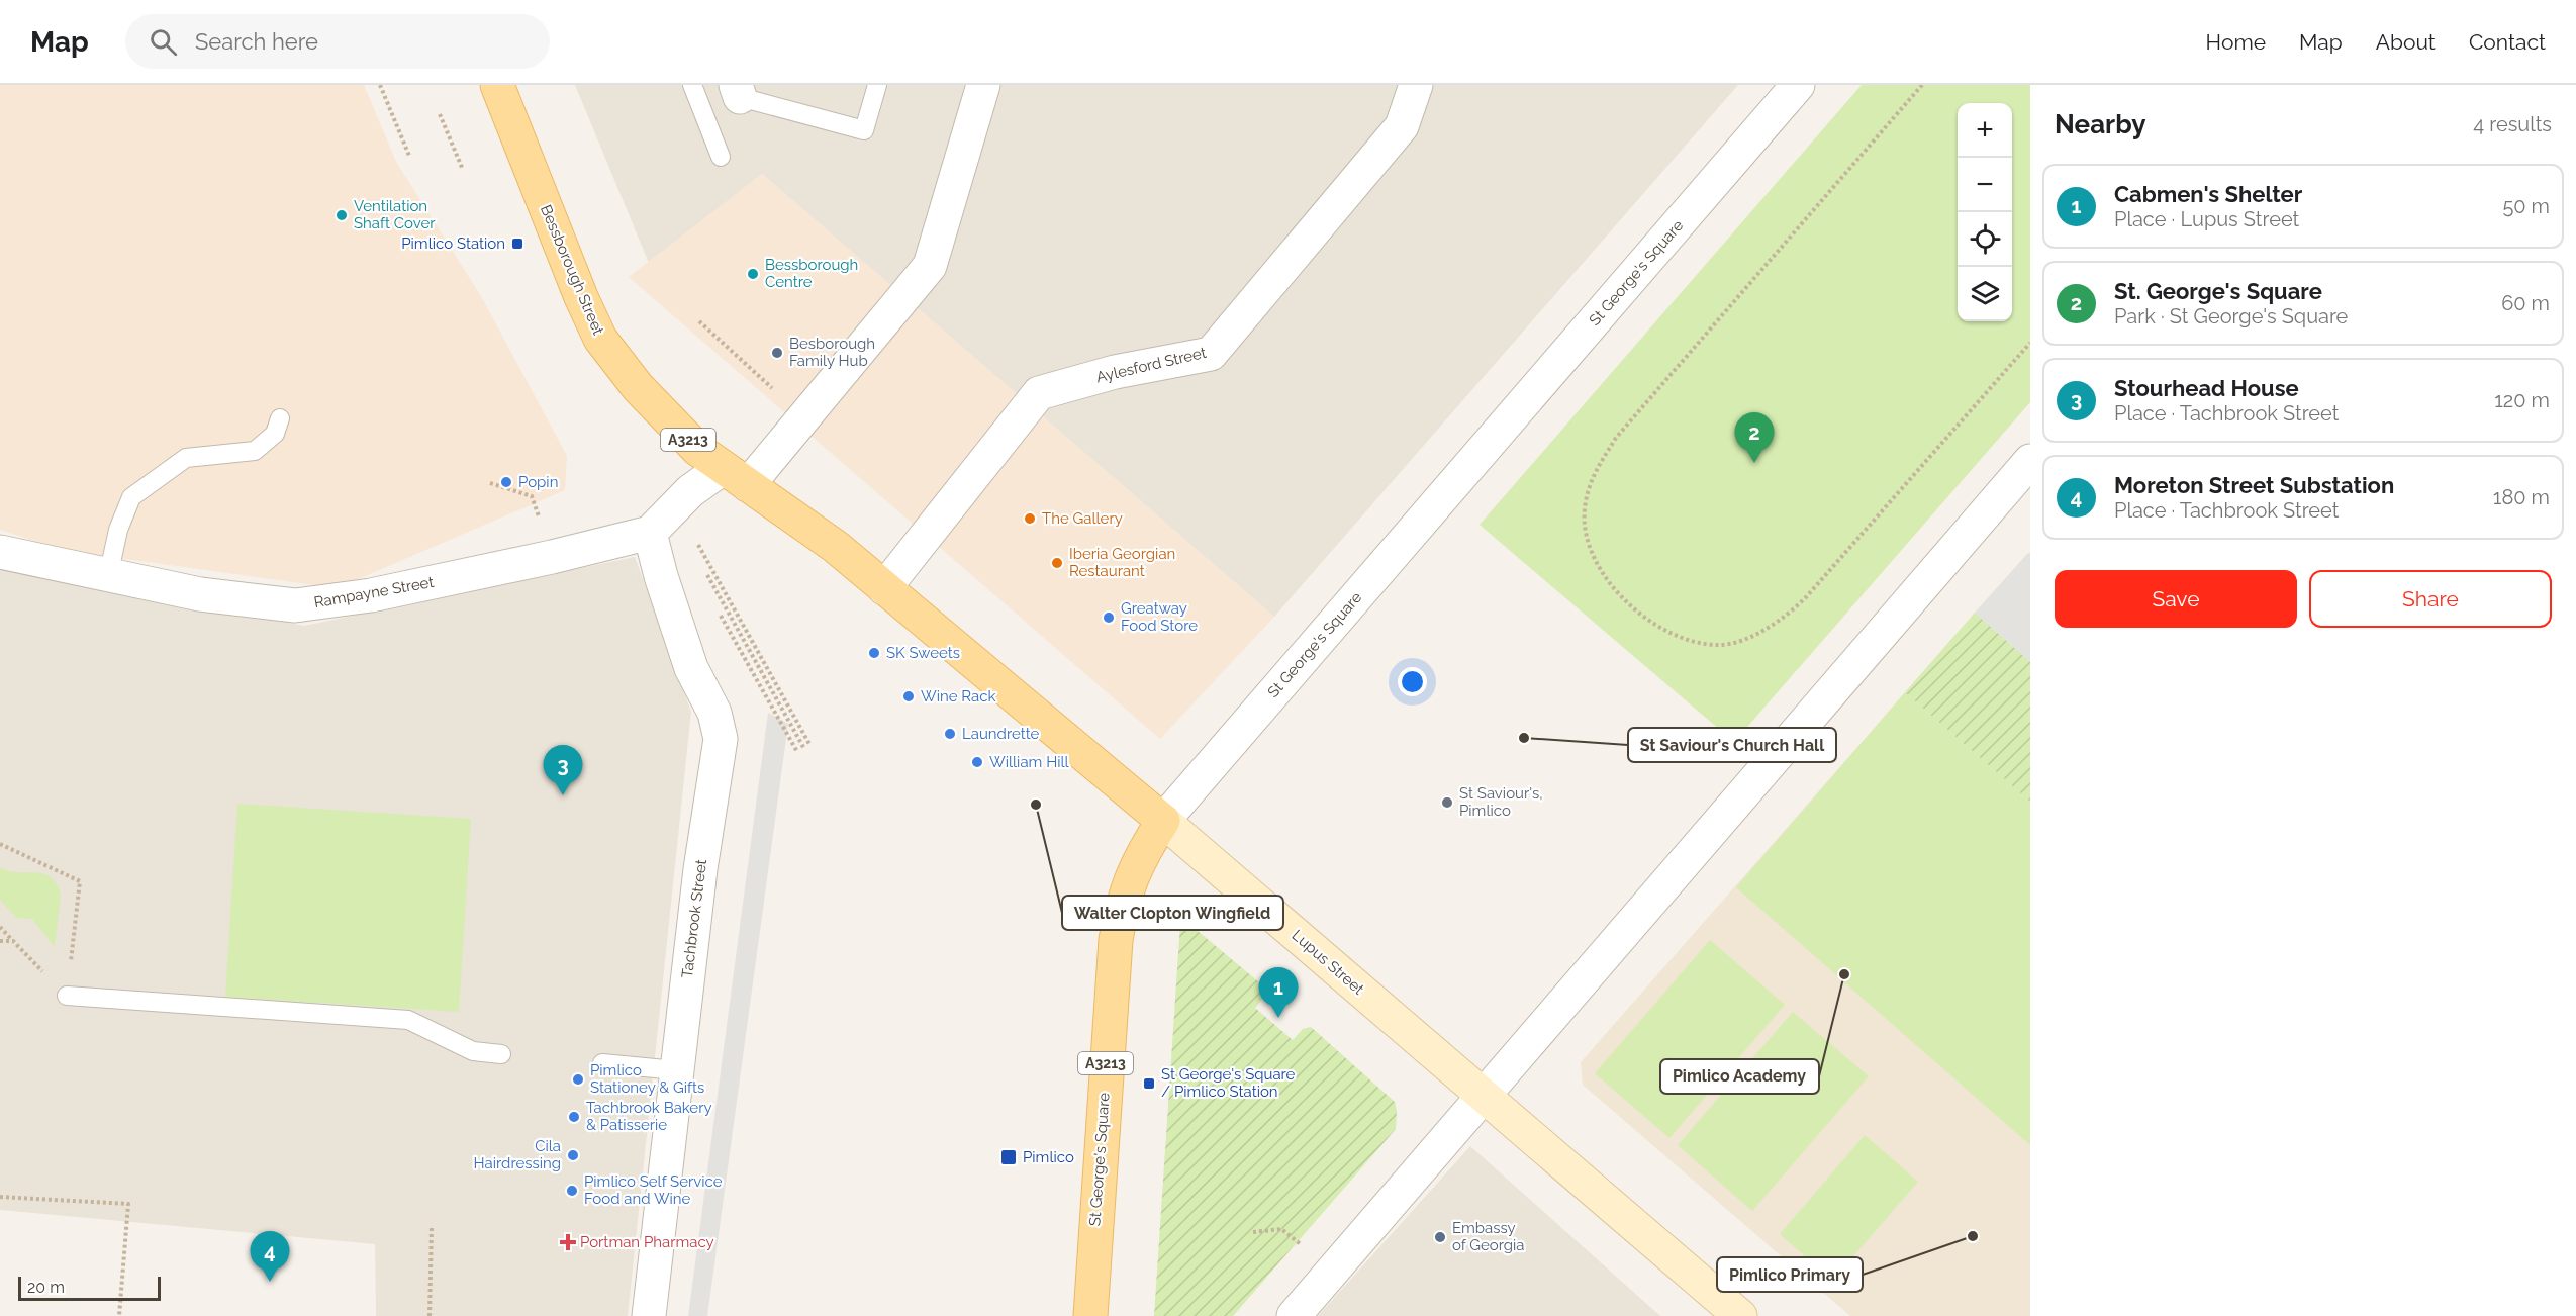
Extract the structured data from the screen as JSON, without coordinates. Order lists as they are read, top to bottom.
{
  "streets": {
    "main road": [
      "Bessborough Street",
      "St George's Square",
      "A3213",
      "Lupus Street"
    ],
    "street": ["Aylesford Street", "Rampayne Street", "Tachbrook Street"]
  },
  "crossings": [
    ["Bessborough Street", "Aylesford Street"],
    ["Bessborough Street", "Lupus Street"],
    ["St George's Square", "Lupus Street"],
    ["Aylesford Street", "Lupus Street"],
    ["Rampayne Street", "Tachbrook Street"]
  ],
  "places": {
    "other": [
      "Ventilation Shaft Cover",
      "Bessborough Centre",
      "Besborough Family Hub",
      "Popin",
      "The Gallery",
      "Iberia Georgian Restaurant",
      "Greatway Food Store",
      "SK Sweets",
      "Wine Rack",
      "Laundrette",
      "St Saviour's Church Hall",
      "William Hill",
      "St Saviour's, Pimlico",
      "Walter Clopton Wingfield",
      "Pimlico Academy",
      "Pimlico Stationey & Gifts",
      "Tachbrook Bakery & Patisserie",
      "Cila Hairdressing",
      "Pimlico Self Service Food and Wine",
      "Pimlico Primary",
      "Embassy of Georgia"
    ],
    "transit": ["Pimlico Station", "St George's Square / Pimlico Station", "Pimlico"],
    "health": ["Portman Pharmacy"]
  },
  "scale_bar": "20 m",
  "page": {
    "header": "Map",
    "search": "Search here",
    "nav": [
      "Home",
      "Map",
      "About",
      "Contact"
    ],
    "heading": ["Nearby", "4 results"],
    "map_buttons": ["+", "−"],
    "list": [
      {
        "mark": "1",
        "name": "Cabmen's Shelter",
        "note": "Place · Lupus Street",
        "value": "50 m"
      },
      {
        "mark": "2",
        "name": "St. George's Square",
        "note": "Park · St George's Square",
        "value": "60 m"
      },
      {
        "mark": "3",
        "name": "Stourhead House",
        "note": "Place · Tachbrook Street",
        "value": "120 m"
      },
      {
        "mark": "4",
        "name": "Moreton Street Substation",
        "note": "Place · Tachbrook Street",
        "value": "180 m"
      }
    ],
    "pins": [
      "2",
      "3",
      "1",
      "4"
    ],
    "buttons": ["Save", "Share"],
    "scale": "20 m"
  }
}
